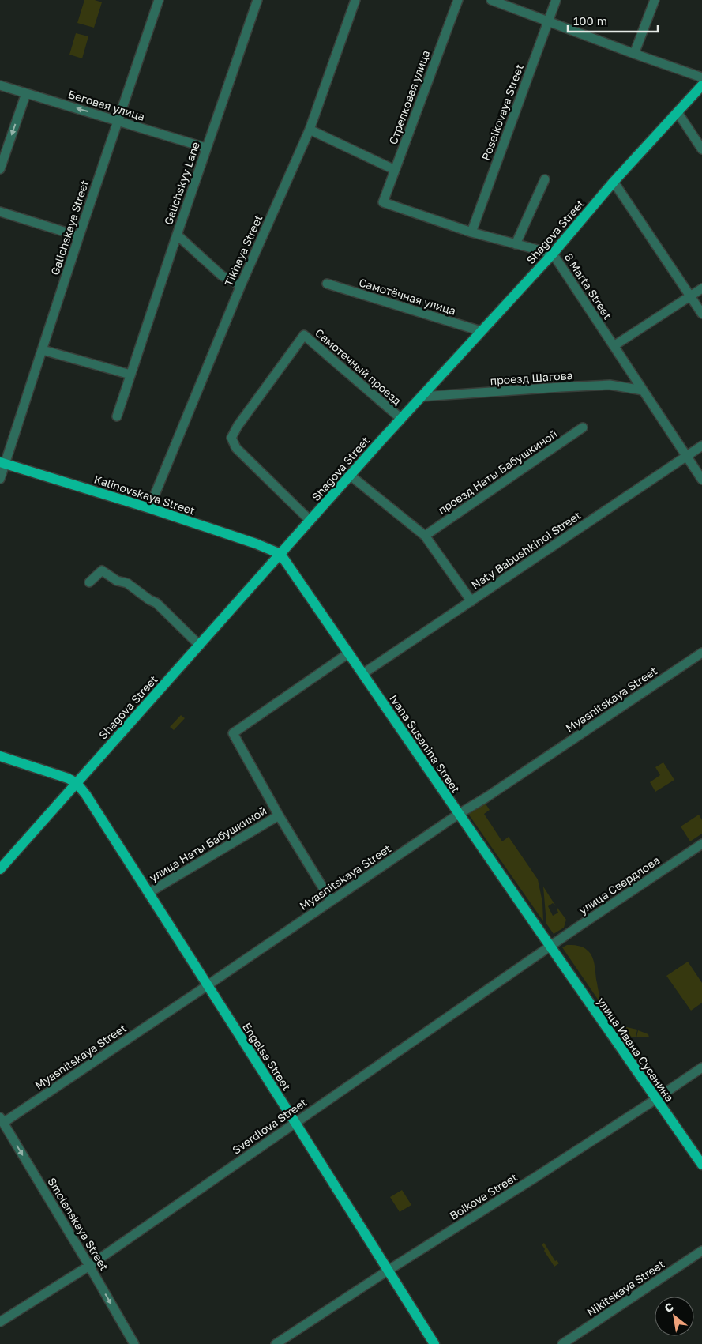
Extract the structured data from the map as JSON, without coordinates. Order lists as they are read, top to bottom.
{
  "streets": {
    "main road": [
      "Shagova Street",
      "Kalinovskaya Street",
      "Ivana Susanina Street",
      "улица Ивана Сусанина",
      "Engelsa Street"
    ],
    "street": [
      "Стрелковая улица",
      "Беговая улица",
      "Poselkovaya Street",
      "Galichskyy Lane",
      "Galichskaya Street",
      "Tikhaya Street",
      "8 Marta Street",
      "Самотёчная улица",
      "Самотечный проезд",
      "проезд Шагова",
      "проезд Наты Бабушкиной",
      "Naty Babushkinoi Street",
      "Myasnitskaya Street",
      "улица Наты Бабушкиной",
      "улица Свердлова",
      "Sverdlova Street",
      "Boikova Street",
      "Smolenskaya Street",
      "Nikitskaya Street"
    ]
  },
  "crossings": [
    ["Стрелковая улица", "8 Marta Street"],
    ["Беговая улица", "Galichskyy Lane"],
    ["Беговая улица", "Galichskaya Street"],
    ["Poselkovaya Street", "8 Marta Street"],
    ["Galichskaya Street", "Kalinovskaya Street"],
    ["Shagova Street", "8 Marta Street"],
    ["Shagova Street", "Самотёчная улица"],
    ["Shagova Street", "Самотечный проезд"],
    ["Shagova Street", "проезд Шагова"],
    ["Shagova Street", "Kalinovskaya Street"],
    ["Shagova Street", "Ivana Susanina Street"],
    ["Shagova Street", "Engelsa Street"],
    ["Tikhaya Street", "Kalinovskaya Street"],
    ["8 Marta Street", "проезд Шагова"],
    ["8 Marta Street", "Naty Babushkinoi Street"],
    ["Kalinovskaya Street", "Ivana Susanina Street"],
    ["Naty Babushkinoi Street", "Ivana Susanina Street"],
    ["Myasnitskaya Street", "Ivana Susanina Street"],
    ["Myasnitskaya Street", "улица Наты Бабушкиной"],
    ["Myasnitskaya Street", "Engelsa Street"],
    ["Myasnitskaya Street", "Smolenskaya Street"],
    ["Ivana Susanina Street", "улица Наты Бабушкиной"],
    ["Ivana Susanina Street", "улица Свердлова"],
    ["Ivana Susanina Street", "улица Ивана Сусанина"],
    ["Ivana Susanina Street", "Sverdlova Street"],
    ["улица Наты Бабушкиной", "Engelsa Street"],
    ["улица Свердлова", "улица Ивана Сусанина"],
    ["улица Свердлова", "Sverdlova Street"],
    ["улица Ивана Сусанина", "Sverdlova Street"],
    ["улица Ивана Сусанина", "Boikova Street"],
    ["Engelsa Street", "Sverdlova Street"],
    ["Engelsa Street", "Boikova Street"],
    ["Sverdlova Street", "Smolenskaya Street"]
  ],
  "one_way": ["Беговая улица", "Smolenskaya Street"],
  "scale_bar": "100 m",
  "north": "top left"
}
